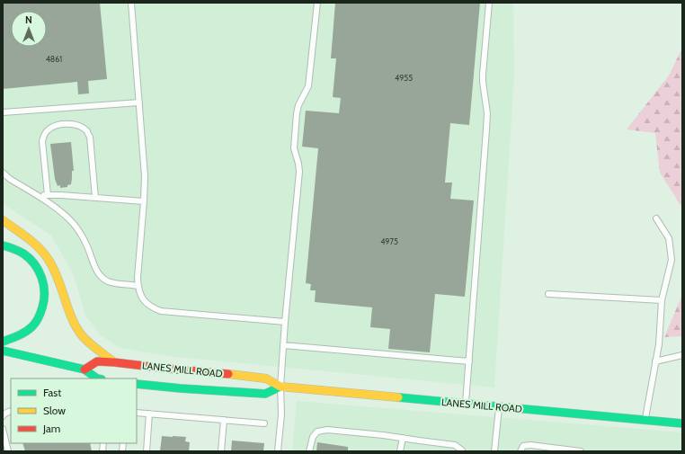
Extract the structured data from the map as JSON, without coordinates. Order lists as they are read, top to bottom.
{
  "streets": {
    "main road": ["LANES MILL ROAD"]
  },
  "house_numbers": ["4861", "4955", "4975"],
  "legend": ["Fast", "Slow", "Jam"],
  "north": "top"
}
